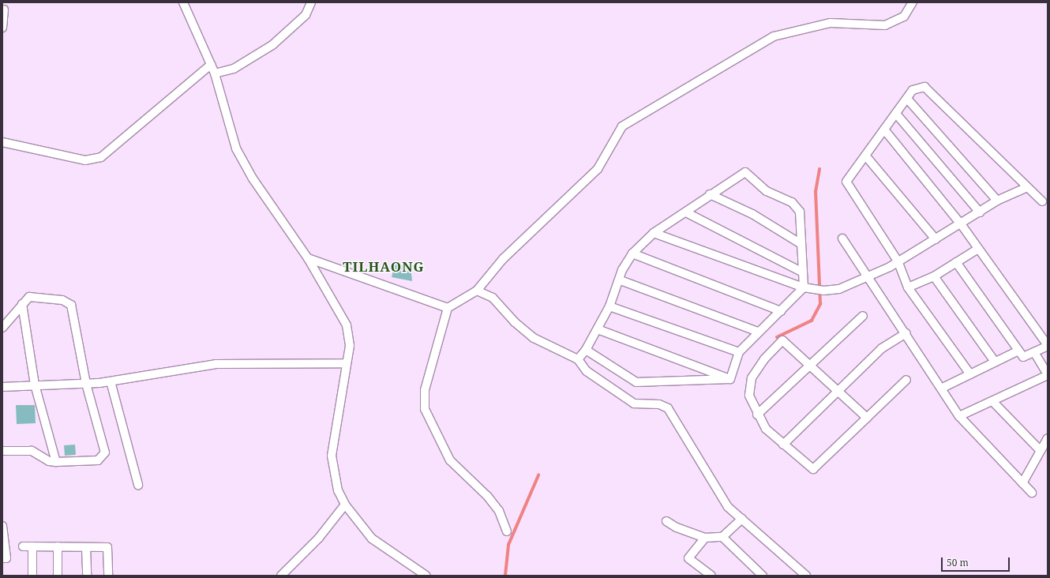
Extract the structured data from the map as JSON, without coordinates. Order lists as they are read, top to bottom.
{
  "districts": ["TILHAONG"],
  "scale_bar": "50 m"
}
